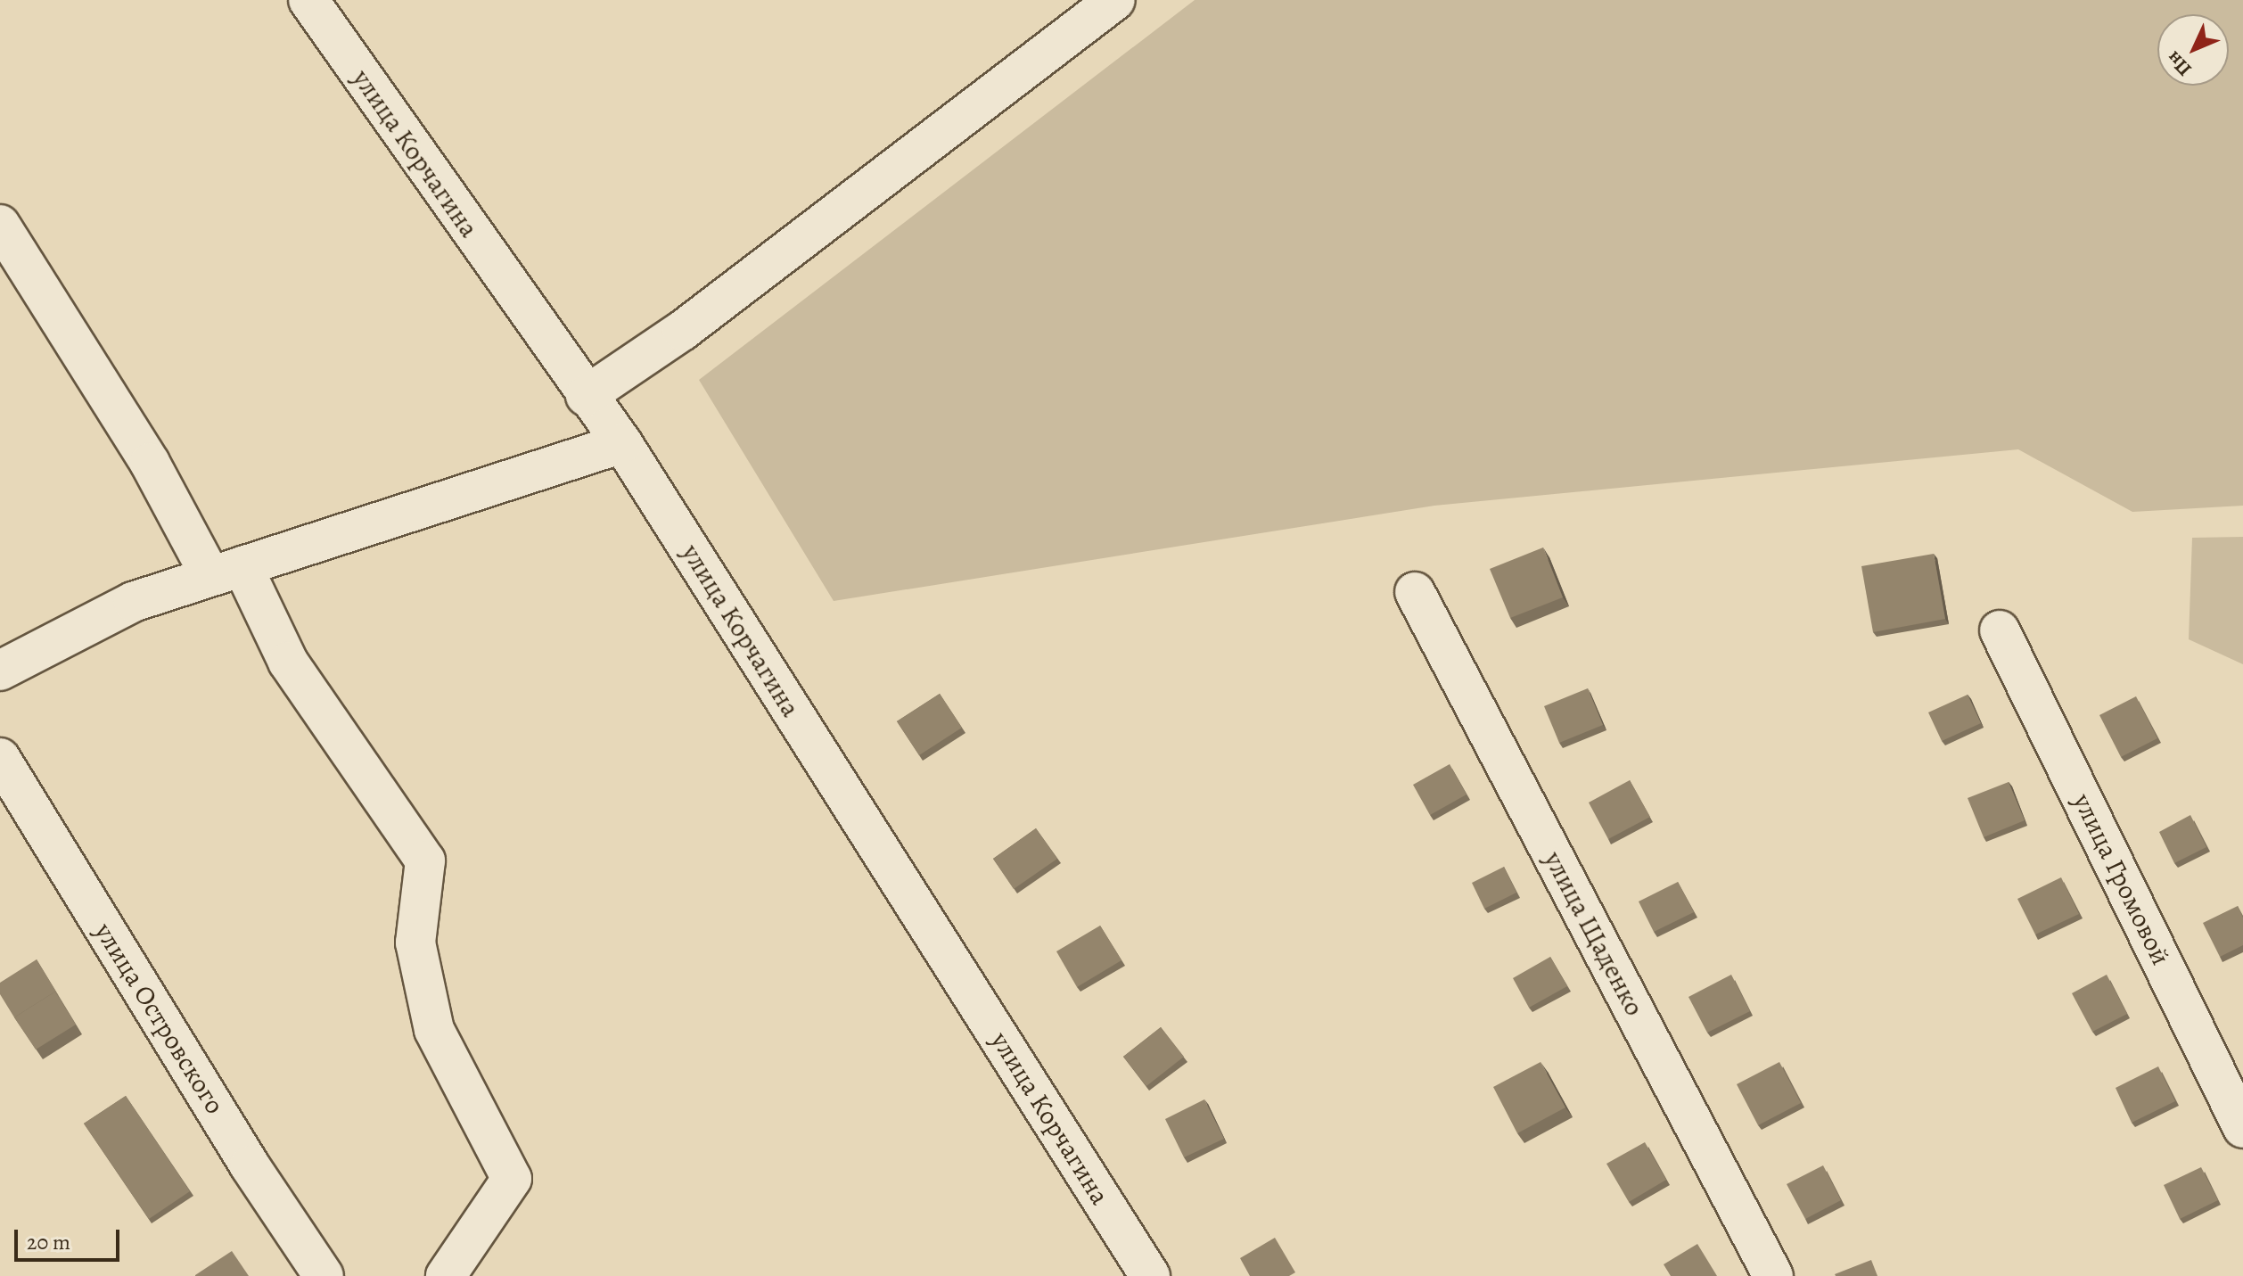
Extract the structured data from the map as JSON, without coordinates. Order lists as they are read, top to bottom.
{
  "streets": {
    "street": [
      "улица Корчагина",
      "улица Громовой",
      "улица Щаденко",
      "улица Островского"
    ]
  },
  "scale_bar": "20 m",
  "north": "bottom left"
}
